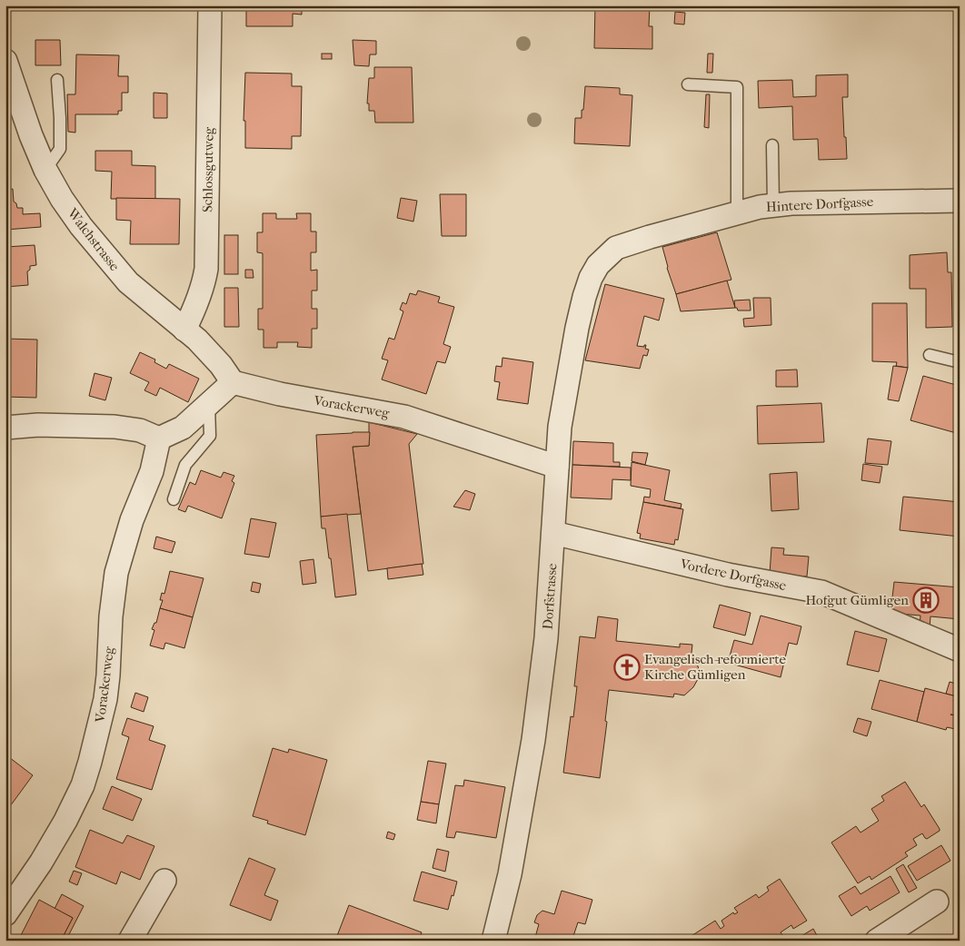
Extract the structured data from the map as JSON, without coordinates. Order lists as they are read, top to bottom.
{
  "streets": {
    "street": [
      "Schlossgutweg",
      "Hintere Dorfgasse",
      "Walchstrasse",
      "Vorackerweg",
      "Vordere Dorfgasse",
      "Dorfstrasse"
    ]
  },
  "crossings": [
    ["Schlossgutweg", "Walchstrasse"],
    ["Hintere Dorfgasse", "Dorfstrasse"],
    ["Walchstrasse", "Vorackerweg"],
    ["Vorackerweg", "Dorfstrasse"],
    ["Vordere Dorfgasse", "Dorfstrasse"]
  ],
  "places": {
    "building": ["Hofgut Gümligen"],
    "church": ["Evangelisch-reformierte Kirche Gümligen"]
  }
}
